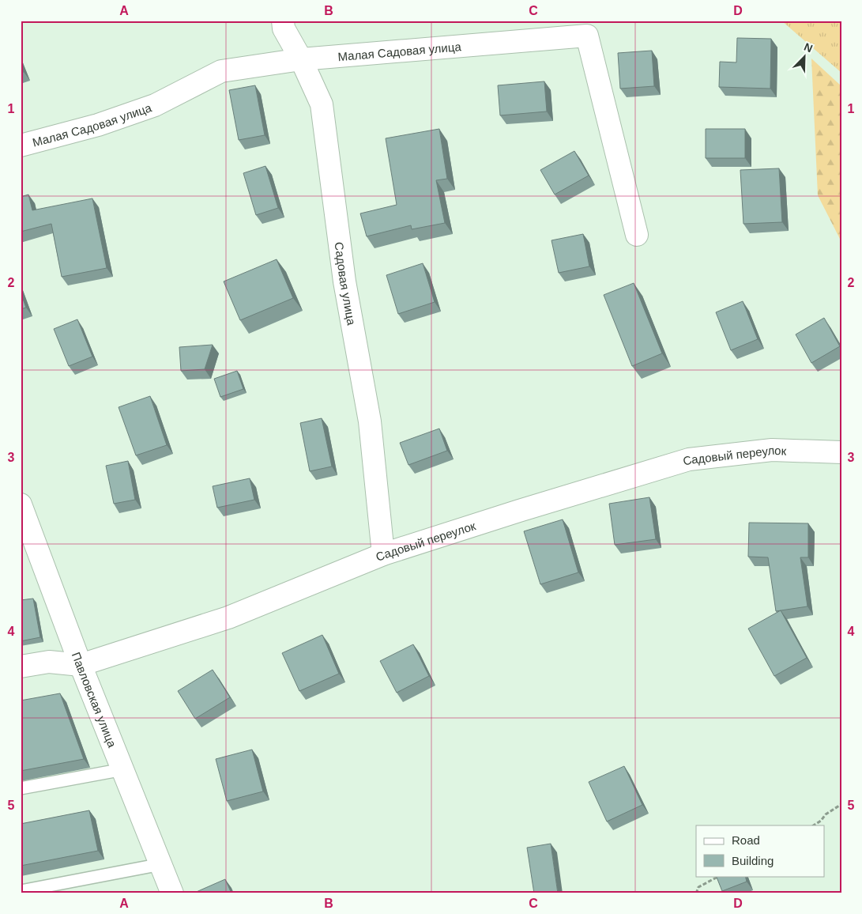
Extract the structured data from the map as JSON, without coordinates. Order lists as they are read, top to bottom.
{
  "streets": {
    "street": [
      "Малая Садовая улица",
      "Садовая улица",
      "Садовый переулок",
      "Павловская улица"
    ]
  },
  "crossings": [
    ["Малая Садовая улица", "Садовая улица"],
    ["Садовая улица", "Садовый переулок"],
    ["Садовый переулок", "Павловская улица"]
  ],
  "legend": ["Road", "Building"],
  "north": "top right",
  "grid": {
    "columns": [
      "A",
      "B",
      "C",
      "D"
    ],
    "rows": [
      "1",
      "2",
      "3",
      "4",
      "5"
    ]
  }
}
